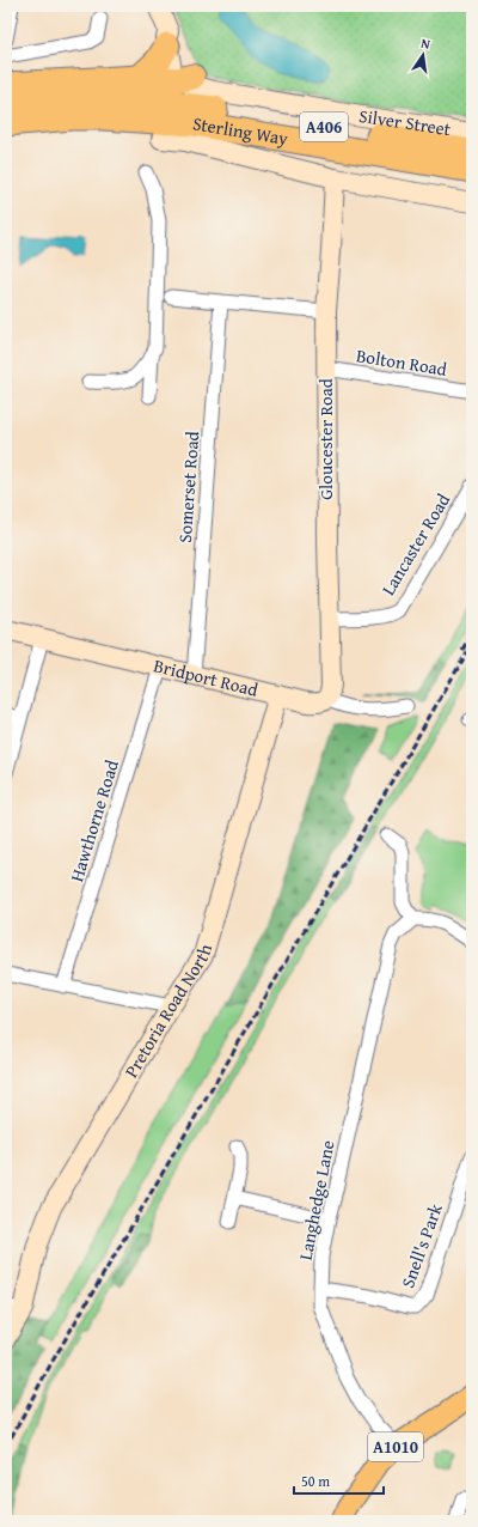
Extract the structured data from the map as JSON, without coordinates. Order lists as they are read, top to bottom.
{
  "streets": {
    "highway": ["A406", "Sterling Way"],
    "main road": ["A1010"],
    "street": [
      "Silver Street",
      "Bolton Road",
      "Gloucester Road",
      "Somerset Road",
      "Lancaster Road",
      "Bridport Road",
      "Hawthorne Road",
      "Pretoria Road North",
      "Langhedge Lane",
      "Snell's Park"
    ]
  },
  "crossings": [
    ["A406", "Sterling Way"],
    ["Sterling Way", "Gloucester Road"],
    ["Bolton Road", "Gloucester Road"],
    ["Gloucester Road", "Lancaster Road"],
    ["Gloucester Road", "Bridport Road"],
    ["Somerset Road", "Bridport Road"],
    ["Bridport Road", "Hawthorne Road"],
    ["Bridport Road", "Pretoria Road North"],
    ["Langhedge Lane", "Snell's Park"],
    ["Langhedge Lane", "A1010"]
  ],
  "scale_bar": "50 m",
  "north": "top"
}
